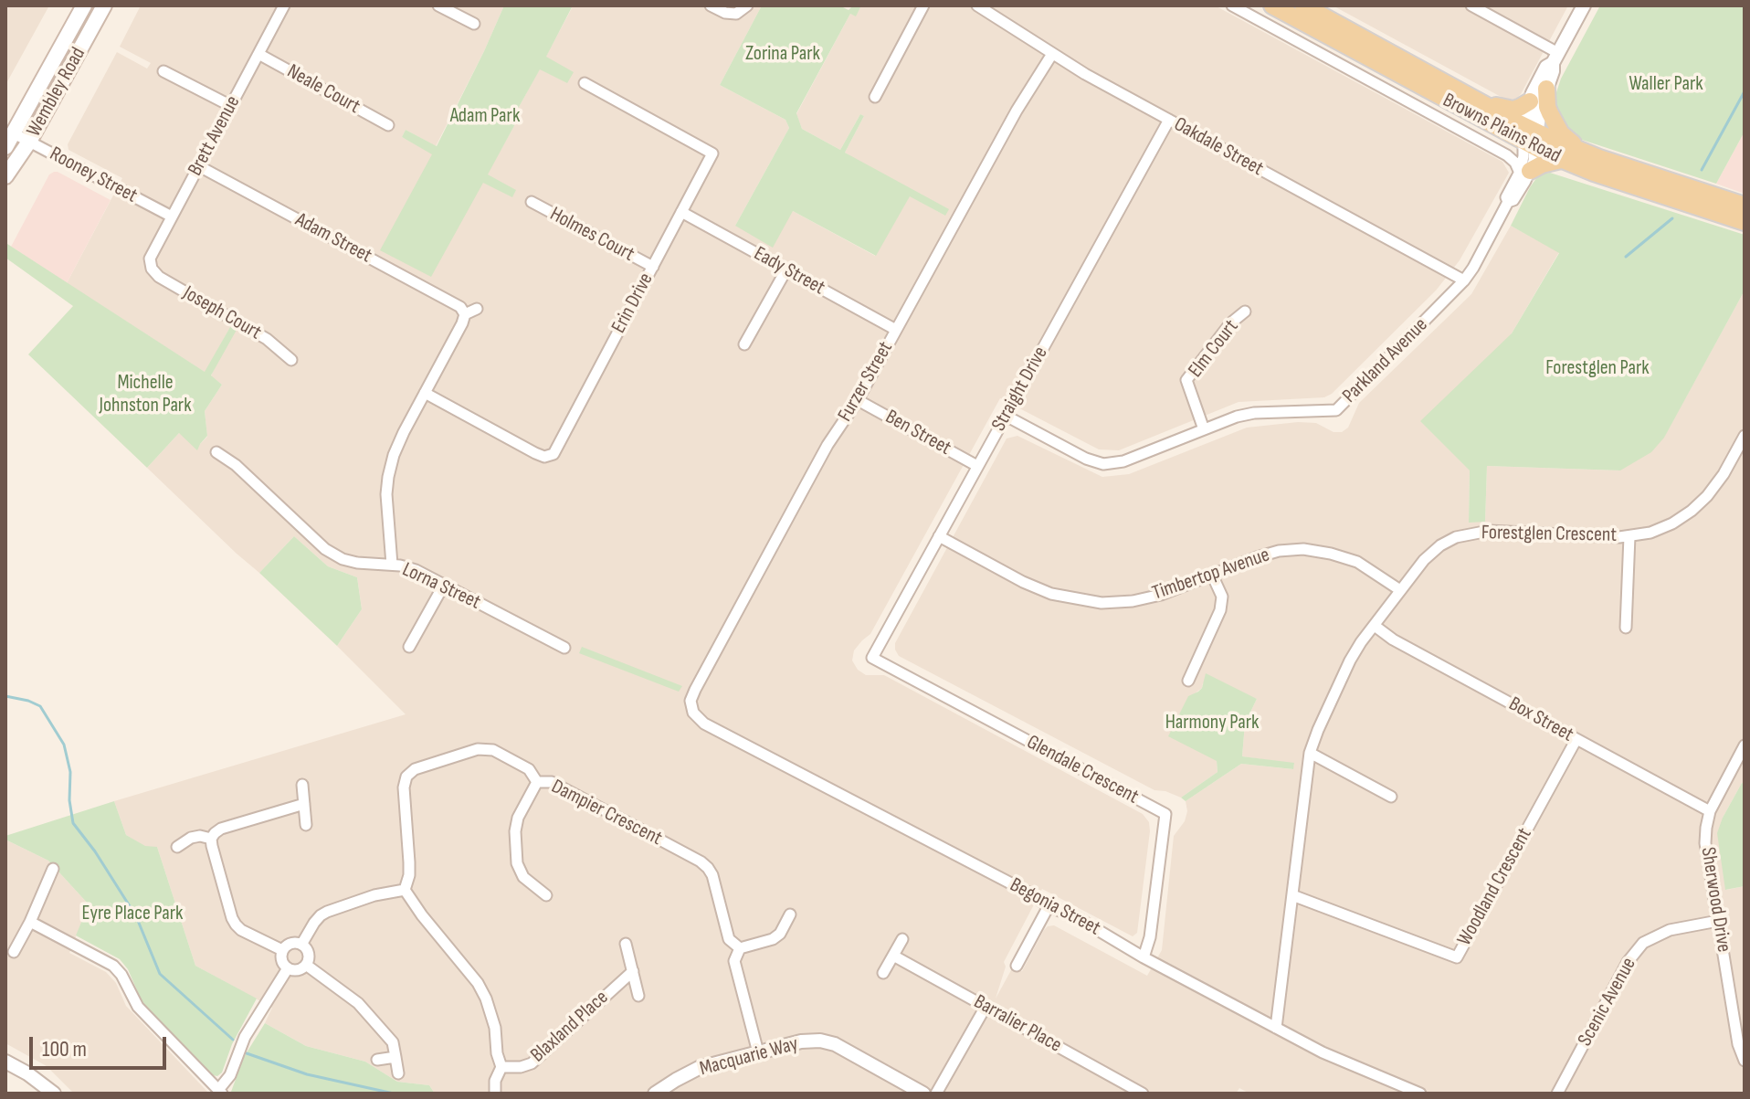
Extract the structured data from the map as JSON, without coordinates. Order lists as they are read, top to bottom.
{
  "streets": {
    "main road": ["Wembley Road", "Browns Plains Road"],
    "street": [
      "Neale Court",
      "Brett Avenue",
      "Oakdale Street",
      "Rooney Street",
      "Holmes Court",
      "Adam Street",
      "Eady Street",
      "Erin Drive",
      "Joseph Court",
      "Elm Court",
      "Parkland Avenue",
      "Furzer Street",
      "Straight Drive",
      "Ben Street",
      "Forestglen Crescent",
      "Timbertop Avenue",
      "Lorna Street",
      "Box Street",
      "Glendale Crescent",
      "Dampier Crescent",
      "Woodland Crescent",
      "Sherwood Drive",
      "Begonia Street",
      "Scenic Avenue",
      "Barralier Place",
      "Blaxland Place",
      "Macquarie Way"
    ]
  },
  "crossings": [
    ["Neale Court", "Brett Avenue"],
    ["Wembley Road", "Rooney Street"],
    ["Browns Plains Road", "Parkland Avenue"],
    ["Brett Avenue", "Rooney Street"],
    ["Brett Avenue", "Adam Street"],
    ["Brett Avenue", "Joseph Court"],
    ["Oakdale Street", "Parkland Avenue"],
    ["Oakdale Street", "Furzer Street"],
    ["Oakdale Street", "Straight Drive"],
    ["Holmes Court", "Erin Drive"],
    ["Eady Street", "Erin Drive"],
    ["Eady Street", "Furzer Street"],
    ["Elm Court", "Parkland Avenue"],
    ["Parkland Avenue", "Straight Drive"],
    ["Furzer Street", "Ben Street"],
    ["Furzer Street", "Begonia Street"],
    ["Straight Drive", "Ben Street"],
    ["Straight Drive", "Timbertop Avenue"],
    ["Straight Drive", "Glendale Crescent"],
    ["Forestglen Crescent", "Timbertop Avenue"],
    ["Forestglen Crescent", "Box Street"],
    ["Forestglen Crescent", "Woodland Crescent"],
    ["Forestglen Crescent", "Begonia Street"],
    ["Box Street", "Woodland Crescent"],
    ["Box Street", "Sherwood Drive"],
    ["Glendale Crescent", "Begonia Street"],
    ["Dampier Crescent", "Macquarie Way"],
    ["Sherwood Drive", "Scenic Avenue"]
  ],
  "parks": [
    "Zorina Park",
    "Waller Park",
    "Adam Park",
    "Forestglen Park",
    "Michelle Johnston Park",
    "Harmony Park",
    "Eyre Place Park"
  ],
  "scale_bar": "100 m"
}
